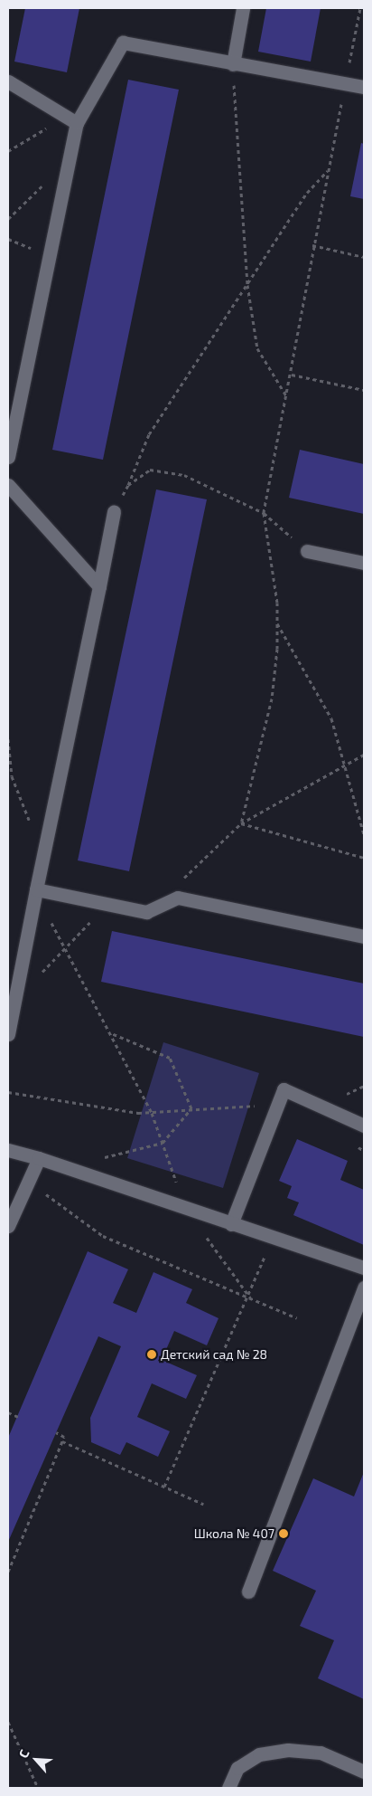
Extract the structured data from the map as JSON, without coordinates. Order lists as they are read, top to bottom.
{
  "places": ["Детский сад № 28", "Школа № 407"],
  "north": "top left"
}
